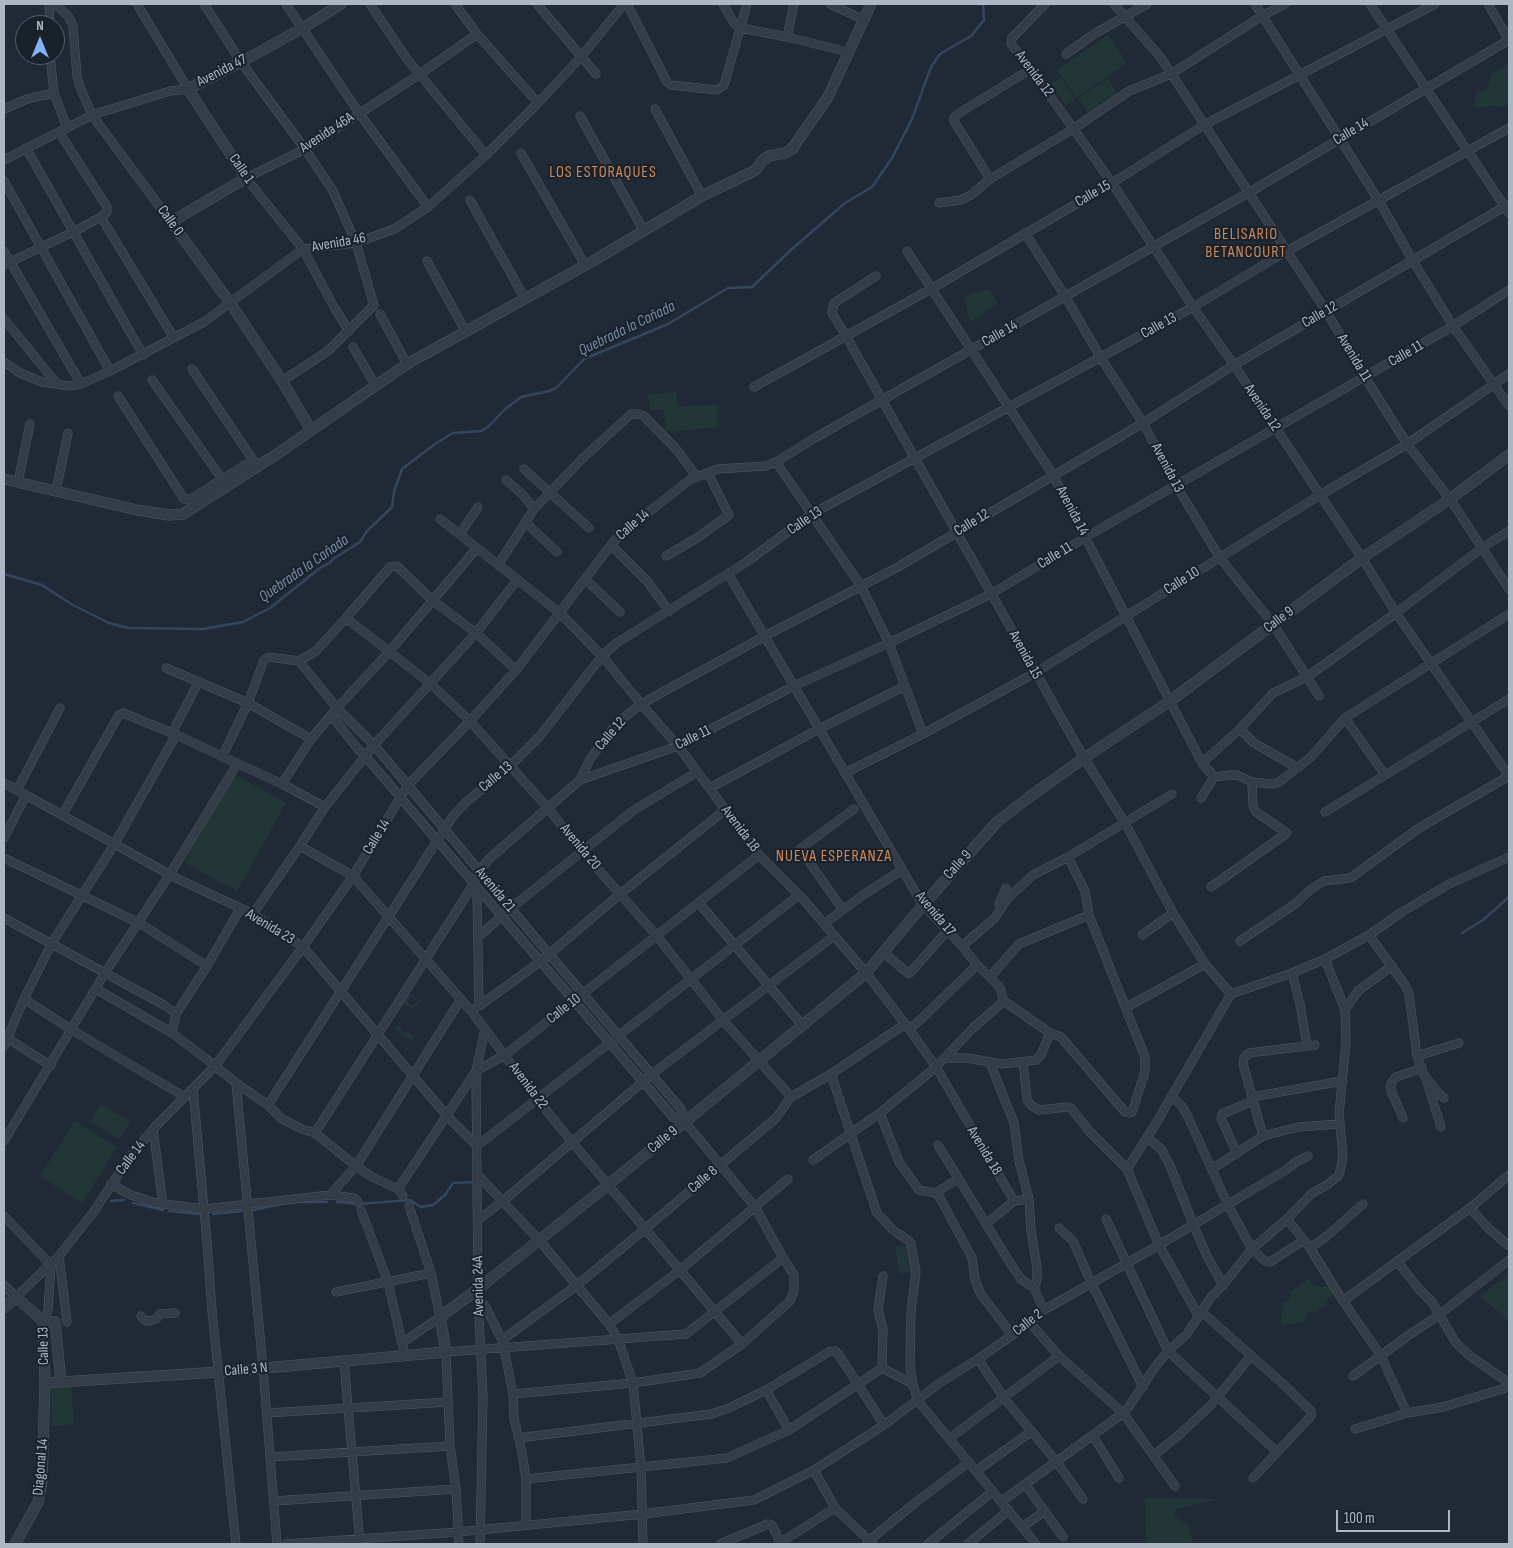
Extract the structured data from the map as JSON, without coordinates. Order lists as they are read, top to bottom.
{
  "streets": {
    "street": [
      "Avenida 47",
      "Avenida 12",
      "Calle 14",
      "Avenida 46A",
      "Calle 1",
      "Calle 15",
      "Calle 0",
      "Avenida 46",
      "Calle 12",
      "Calle 13",
      "Calle 11",
      "Avenida 11",
      "Avenida 13",
      "Avenida 14",
      "Calle 10",
      "Calle 9",
      "Avenida 15",
      "Avenida 18",
      "Avenida 20",
      "Avenida 21",
      "Avenida 17",
      "Avenida 23",
      "Avenida 22",
      "Calle 8",
      "Avenida 24A",
      "Calle 2",
      "Calle 3 N",
      "Diagonal 14"
    ]
  },
  "crossings": [
    ["Avenida 47", "Calle 1"],
    ["Avenida 47", "Calle 0"],
    ["Avenida 12", "Calle 14"],
    ["Avenida 12", "Calle 15"],
    ["Avenida 12", "Calle 12"],
    ["Avenida 12", "Calle 13"],
    ["Avenida 12", "Calle 11"],
    ["Avenida 12", "Calle 10"],
    ["Avenida 12", "Calle 9"],
    ["Calle 14", "Calle 13"],
    ["Calle 14", "Avenida 11"],
    ["Calle 14", "Avenida 13"],
    ["Calle 14", "Avenida 14"],
    ["Calle 14", "Avenida 15"],
    ["Calle 14", "Avenida 18"],
    ["Calle 14", "Avenida 20"],
    ["Calle 14", "Avenida 21"],
    ["Calle 14", "Avenida 23"],
    ["Calle 14", "Avenida 22"],
    ["Avenida 46A", "Calle 1"],
    ["Avenida 46A", "Calle 0"],
    ["Calle 1", "Avenida 46"],
    ["Calle 15", "Avenida 11"],
    ["Calle 15", "Avenida 13"],
    ["Calle 15", "Avenida 14"],
    ["Calle 15", "Avenida 15"],
    ["Calle 0", "Avenida 46"],
    ["Calle 12", "Calle 11"],
    ["Calle 12", "Avenida 11"],
    ["Calle 12", "Avenida 13"],
    ["Calle 12", "Avenida 14"],
    ["Calle 12", "Avenida 15"],
    ["Calle 12", "Avenida 18"],
    ["Calle 12", "Avenida 20"],
    ["Calle 12", "Avenida 21"],
    ["Calle 12", "Avenida 17"],
    ["Calle 13", "Avenida 11"],
    ["Calle 13", "Avenida 13"],
    ["Calle 13", "Avenida 14"],
    ["Calle 13", "Avenida 15"],
    ["Calle 13", "Avenida 18"],
    ["Calle 13", "Avenida 20"],
    ["Calle 13", "Avenida 21"],
    ["Calle 13", "Avenida 17"],
    ["Calle 13", "Avenida 23"],
    ["Calle 13", "Avenida 22"],
    ["Calle 13", "Calle 3 N"],
    ["Calle 13", "Diagonal 14"],
    ["Calle 11", "Avenida 11"],
    ["Calle 11", "Avenida 13"],
    ["Calle 11", "Avenida 14"],
    ["Calle 11", "Avenida 15"],
    ["Calle 11", "Avenida 18"],
    ["Calle 11", "Avenida 17"],
    ["Avenida 11", "Calle 10"],
    ["Avenida 11", "Calle 9"],
    ["Avenida 13", "Calle 10"],
    ["Avenida 13", "Calle 9"],
    ["Avenida 14", "Calle 10"],
    ["Avenida 14", "Calle 9"],
    ["Calle 10", "Avenida 15"],
    ["Calle 10", "Avenida 18"],
    ["Calle 10", "Avenida 20"],
    ["Calle 10", "Avenida 21"],
    ["Calle 10", "Avenida 17"],
    ["Calle 10", "Avenida 23"],
    ["Calle 10", "Avenida 22"],
    ["Calle 10", "Avenida 24A"],
    ["Calle 9", "Avenida 15"],
    ["Calle 9", "Avenida 18"],
    ["Calle 9", "Avenida 20"],
    ["Calle 9", "Avenida 21"],
    ["Calle 9", "Avenida 17"],
    ["Calle 9", "Avenida 22"],
    ["Calle 9", "Avenida 24A"],
    ["Avenida 18", "Calle 8"],
    ["Avenida 20", "Calle 8"],
    ["Avenida 21", "Avenida 22"],
    ["Avenida 21", "Calle 8"],
    ["Avenida 17", "Calle 8"],
    ["Avenida 23", "Avenida 24A"],
    ["Avenida 22", "Calle 8"],
    ["Avenida 22", "Avenida 24A"],
    ["Avenida 24A", "Calle 2"],
    ["Calle 3 N", "Diagonal 14"]
  ],
  "districts": ["LOS ESTORAQUES", "BELISARIO BETANCOURT", "NUEVA ESPERANZA"],
  "water": ["Quebrada la Cañada"],
  "scale_bar": "100 m",
  "north": "top"
}
